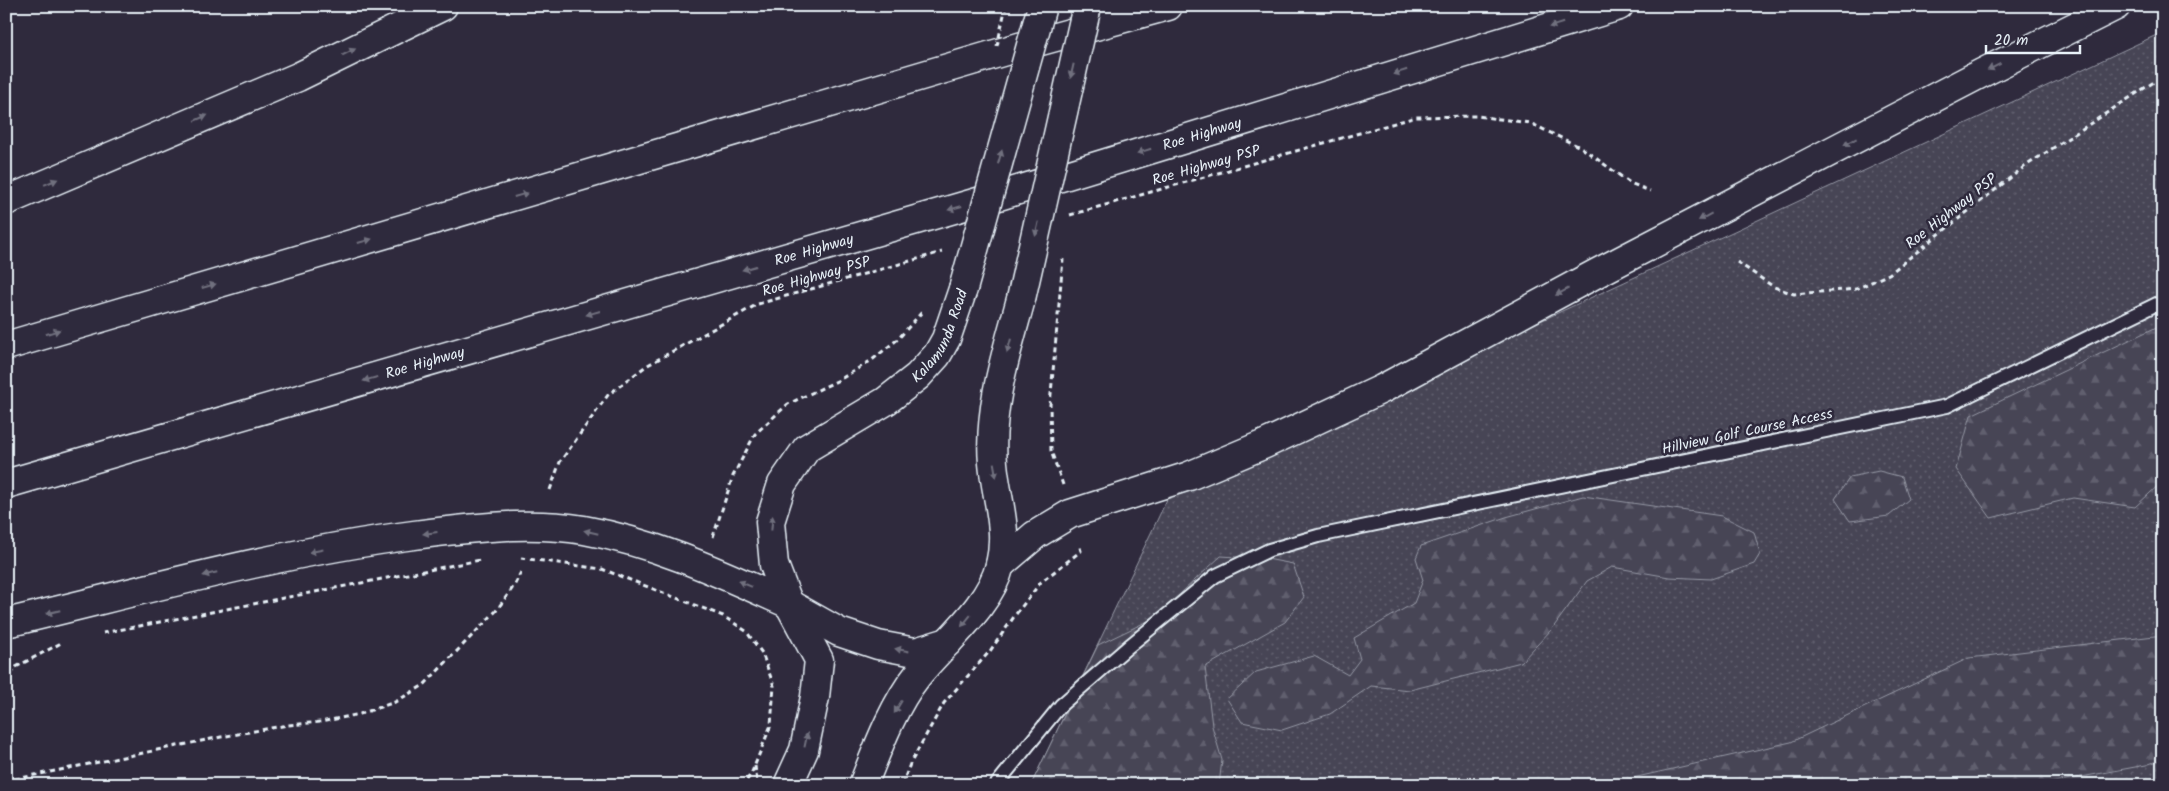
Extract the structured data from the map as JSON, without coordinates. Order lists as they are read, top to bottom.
{
  "streets": {
    "main road": ["Roe Highway", "Kalamunda Road"],
    "lane": ["Hillview Golf Course Access"],
    "path": ["Roe Highway PSP"]
  },
  "scale_bar": "20 m"
}
